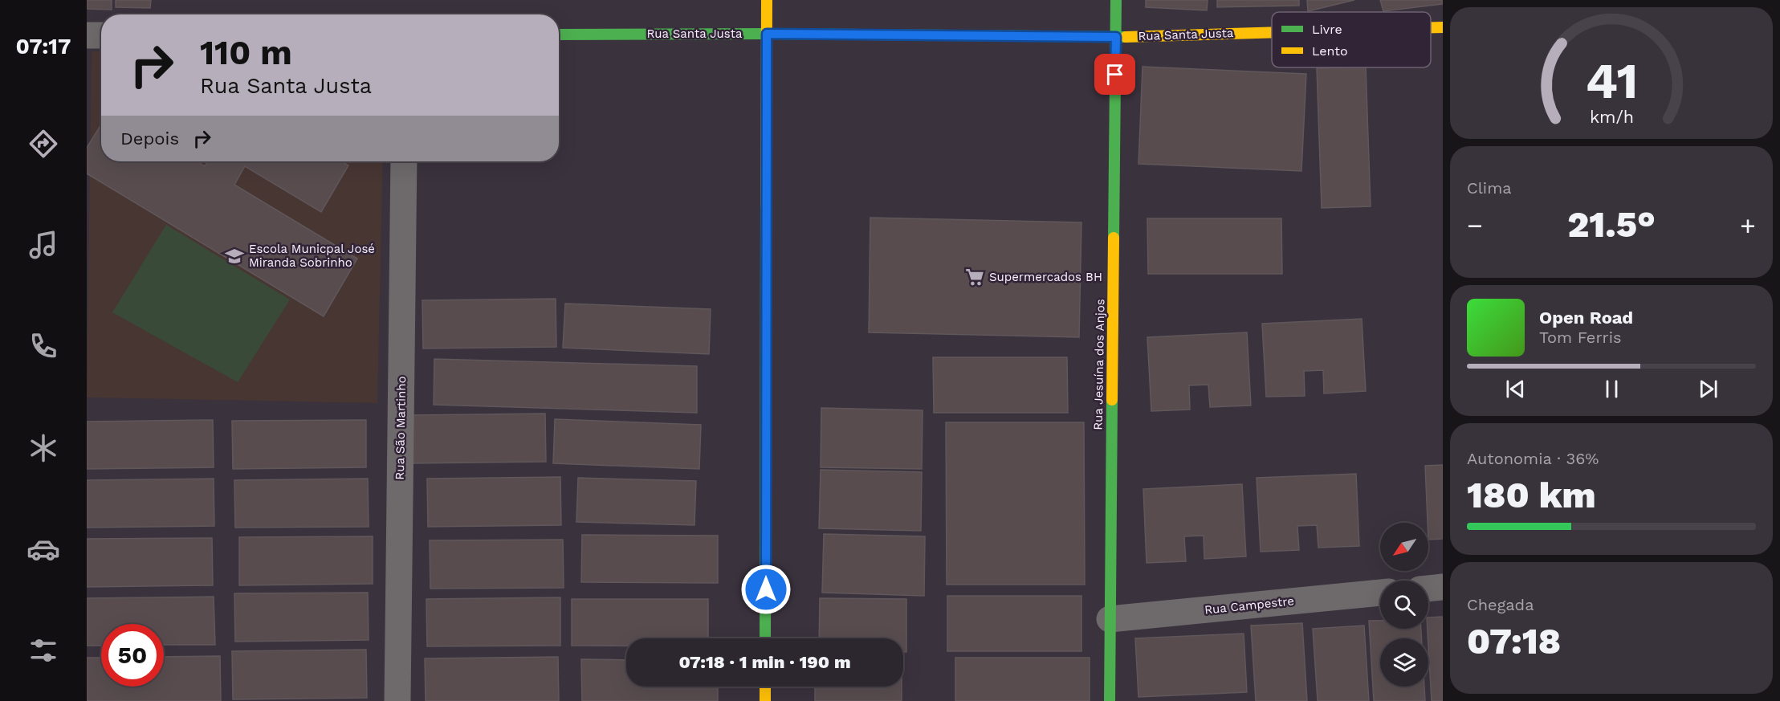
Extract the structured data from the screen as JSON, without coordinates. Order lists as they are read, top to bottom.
{
  "streets": {
    "street": [
      "Rua Santa Justa",
      "Rua Jesuína dos Anjos",
      "Rua São Martinho",
      "Rua Campestre"
    ]
  },
  "crossings": [
    ["Rua Santa Justa", "Rua Jesuína dos Anjos"],
    ["Rua Jesuína dos Anjos", "Rua Campestre"]
  ],
  "places": {
    "school or university": ["Escola Municpal José Miranda Sobrinho"],
    "supermarket": ["Supermercados BH"]
  },
  "legend": ["Livre", "Lento"],
  "north": "bottom left",
  "page": {
    "tabs": "07:17",
    "turn": ["110 m", "Rua Santa Justa"],
    "then": "Depois",
    "tile": [
      "Clima",
      ["Autonomia · 36%", "180 km"],
      ["Chegada", "07:18"]
    ],
    "heat": ["−", "21.5°", "+"],
    "song": ["Open Road", "Tom Ferris"],
    "limit": "50",
    "trip": "07:18 · 1 min · 190 m",
    "gauge": ["41", "km/h"]
  }
}
